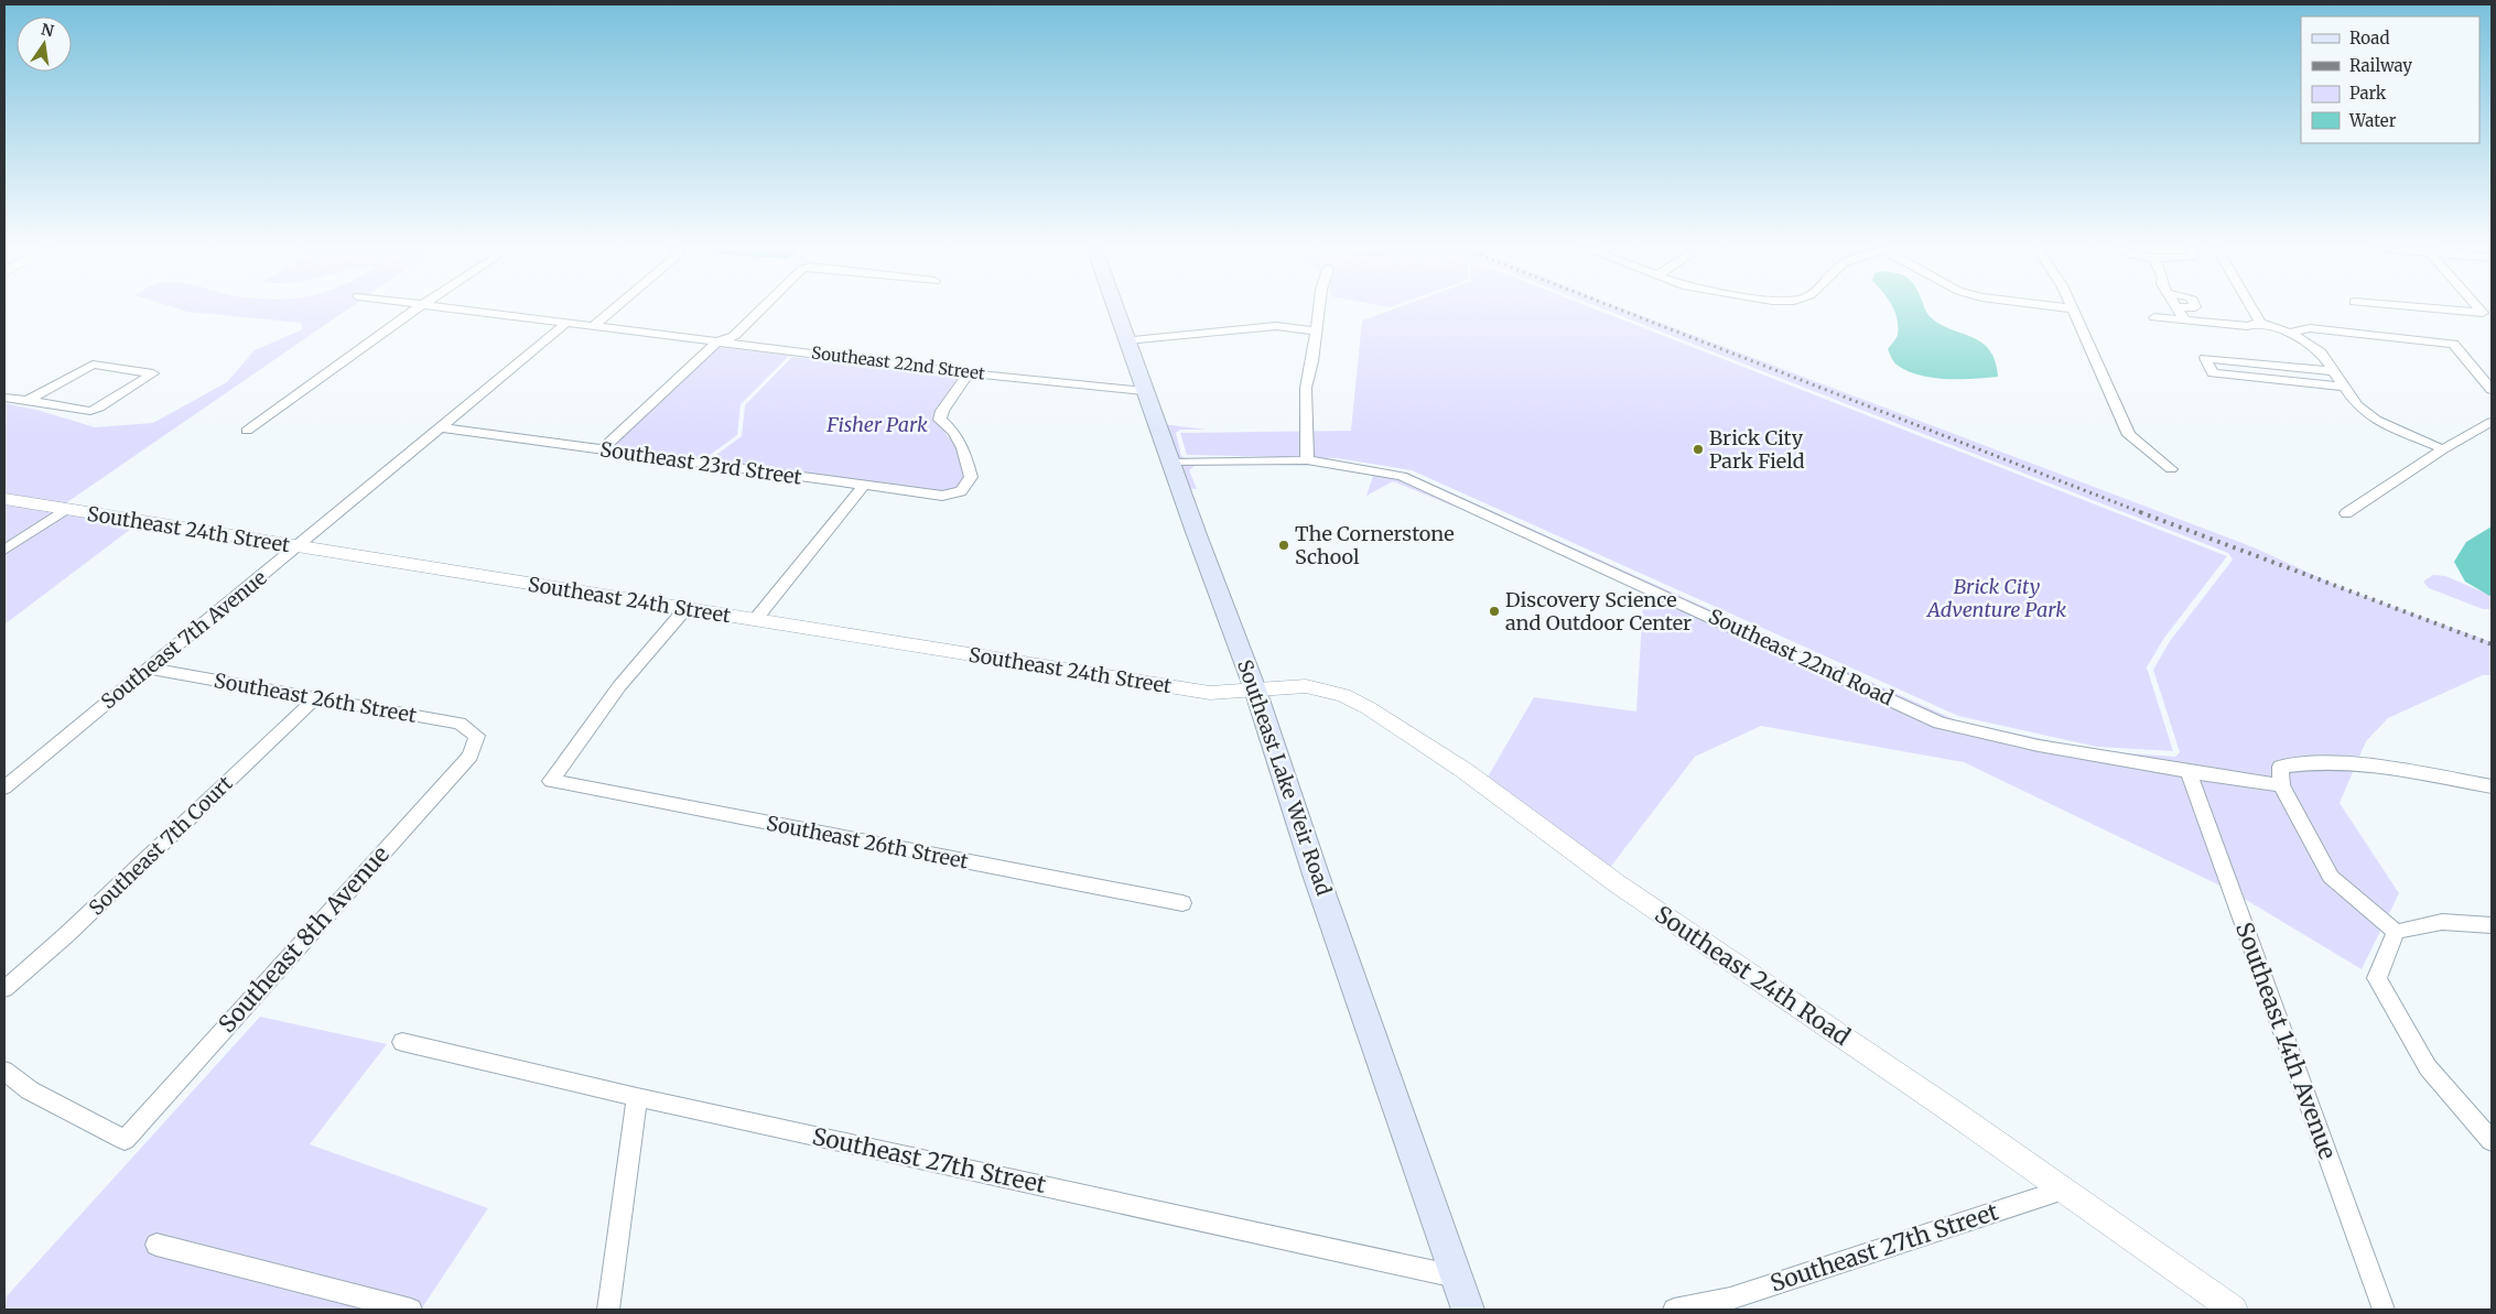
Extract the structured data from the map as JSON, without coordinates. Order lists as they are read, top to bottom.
{
  "streets": {
    "main road": ["Southeast Lake Weir Road"],
    "street": [
      "Southeast 22nd Street",
      "Southeast 23rd Street",
      "Southeast 24th Street",
      "Southeast 7th Avenue",
      "Southeast 22nd Road",
      "Southeast 26th Street",
      "Southeast 7th Court",
      "Southeast 8th Avenue",
      "Southeast 24th Road",
      "Southeast 14th Avenue",
      "Southeast 27th Street"
    ]
  },
  "crossings": [
    ["Southeast 22nd Street", "Southeast 23rd Street"],
    ["Southeast 22nd Street", "Southeast 7th Avenue"],
    ["Southeast 22nd Street", "Southeast Lake Weir Road"],
    ["Southeast 23rd Street", "Southeast 7th Avenue"],
    ["Southeast 24th Street", "Southeast 7th Avenue"],
    ["Southeast 24th Street", "Southeast 26th Street"],
    ["Southeast 24th Street", "Southeast Lake Weir Road"],
    ["Southeast 24th Street", "Southeast 24th Road"],
    ["Southeast 7th Avenue", "Southeast 26th Street"],
    ["Southeast 22nd Road", "Southeast Lake Weir Road"],
    ["Southeast 22nd Road", "Southeast 14th Avenue"],
    ["Southeast 26th Street", "Southeast 7th Court"],
    ["Southeast 26th Street", "Southeast 8th Avenue"],
    ["Southeast Lake Weir Road", "Southeast 24th Road"],
    ["Southeast Lake Weir Road", "Southeast 27th Street"],
    ["Southeast 24th Road", "Southeast 27th Street"]
  ],
  "parks": ["Fisher Park", "Brick City Adventure Park"],
  "places": ["Brick City Park Field", "The Cornerstone School", "Discovery Science and Outdoor Center"],
  "legend": [
    "Road",
    "Railway",
    "Park",
    "Water"
  ],
  "north": "top"
}
